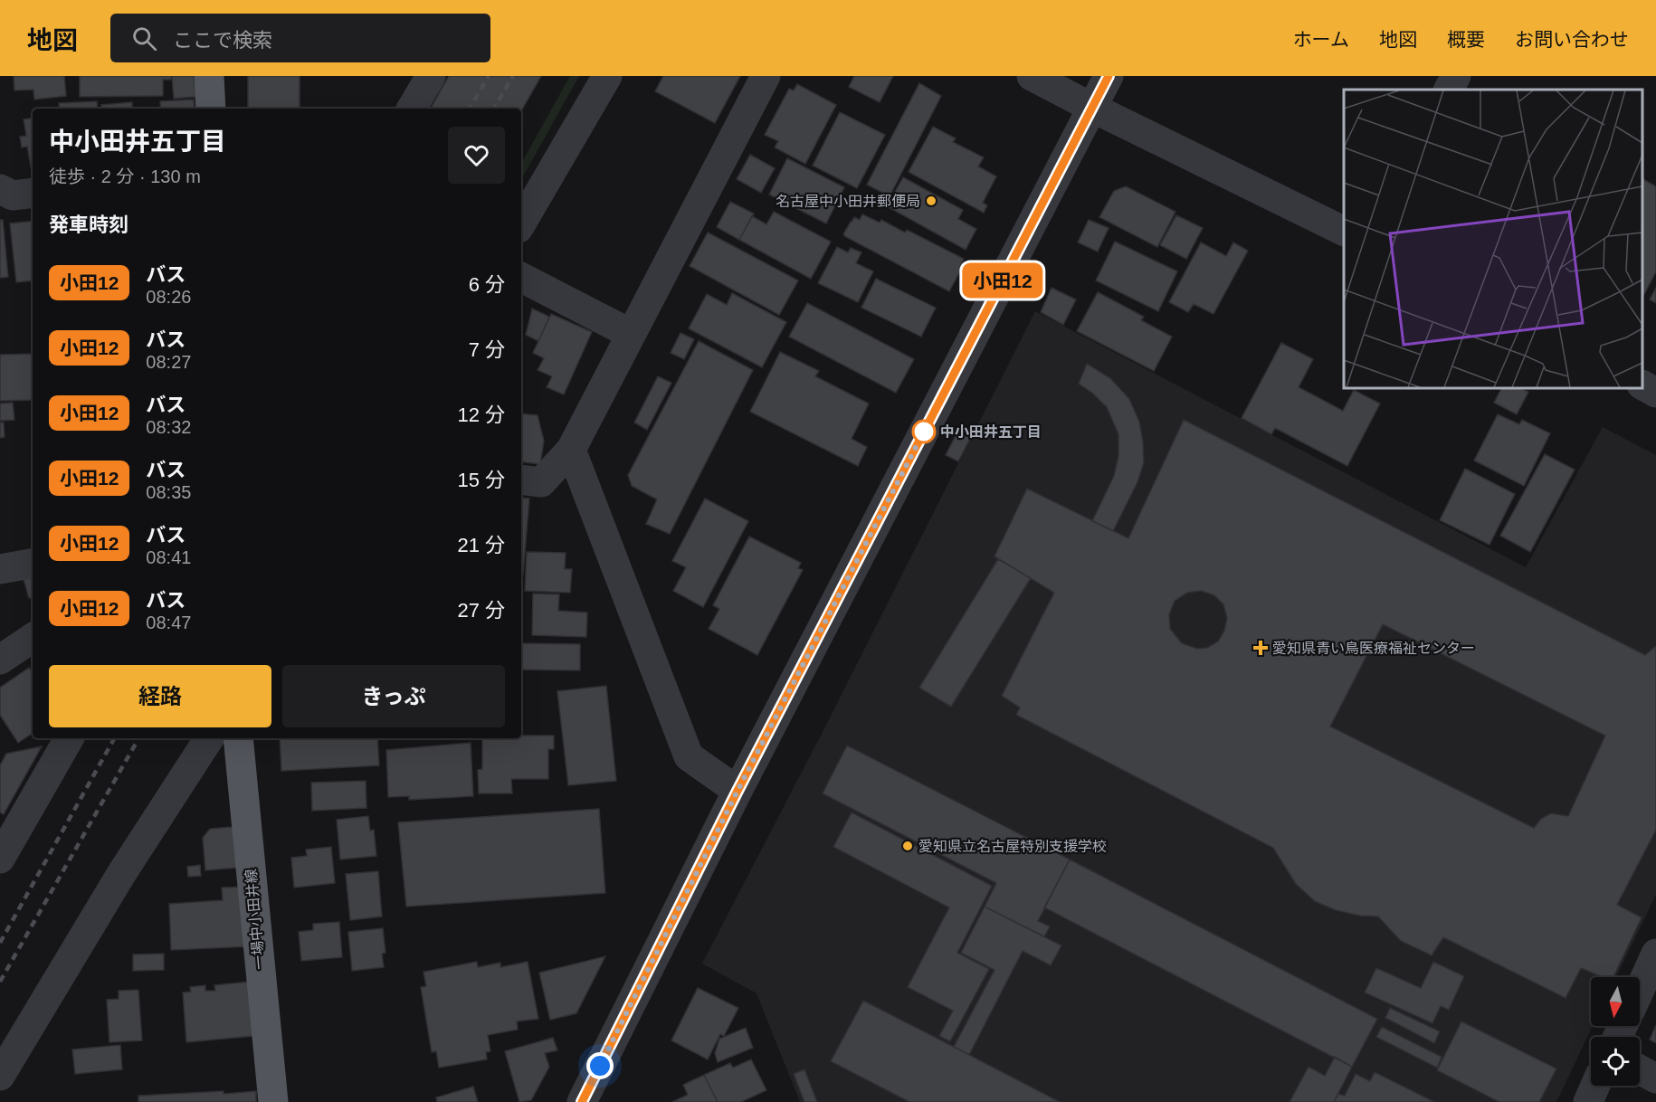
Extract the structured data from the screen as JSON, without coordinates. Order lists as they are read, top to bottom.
{
  "streets": {
    "main road": ["一場中小田井線"]
  },
  "places": {
    "other": ["名古屋中小田井郵便局", "中小田井五丁目", "愛知県立名古屋特別支援学校"],
    "health": ["愛知県青い鳥医療福祉センター"]
  },
  "lines": ["bus line 小田12"],
  "north": "bottom",
  "page": {
    "header": "地図",
    "search": "ここで検索",
    "nav": [
      "ホーム",
      "地図",
      "概要",
      "お問い合わせ"
    ],
    "on_map": "小田12",
    "heading": [
      ["中小田井五丁目", "徒歩 · 2 分 · 130 m"],
      "発車時刻"
    ],
    "list": [
      {
        "mark": "小田12",
        "name": "バス",
        "note": "08:26",
        "value": "6 分"
      },
      {
        "mark": "小田12",
        "name": "バス",
        "note": "08:27",
        "value": "7 分"
      },
      {
        "mark": "小田12",
        "name": "バス",
        "note": "08:32",
        "value": "12 分"
      },
      {
        "mark": "小田12",
        "name": "バス",
        "note": "08:35",
        "value": "15 分"
      },
      {
        "mark": "小田12",
        "name": "バス",
        "note": "08:41",
        "value": "21 分"
      },
      {
        "mark": "小田12",
        "name": "バス",
        "note": "08:47",
        "value": "27 分"
      }
    ],
    "buttons": ["経路", "きっぷ"]
  }
}
